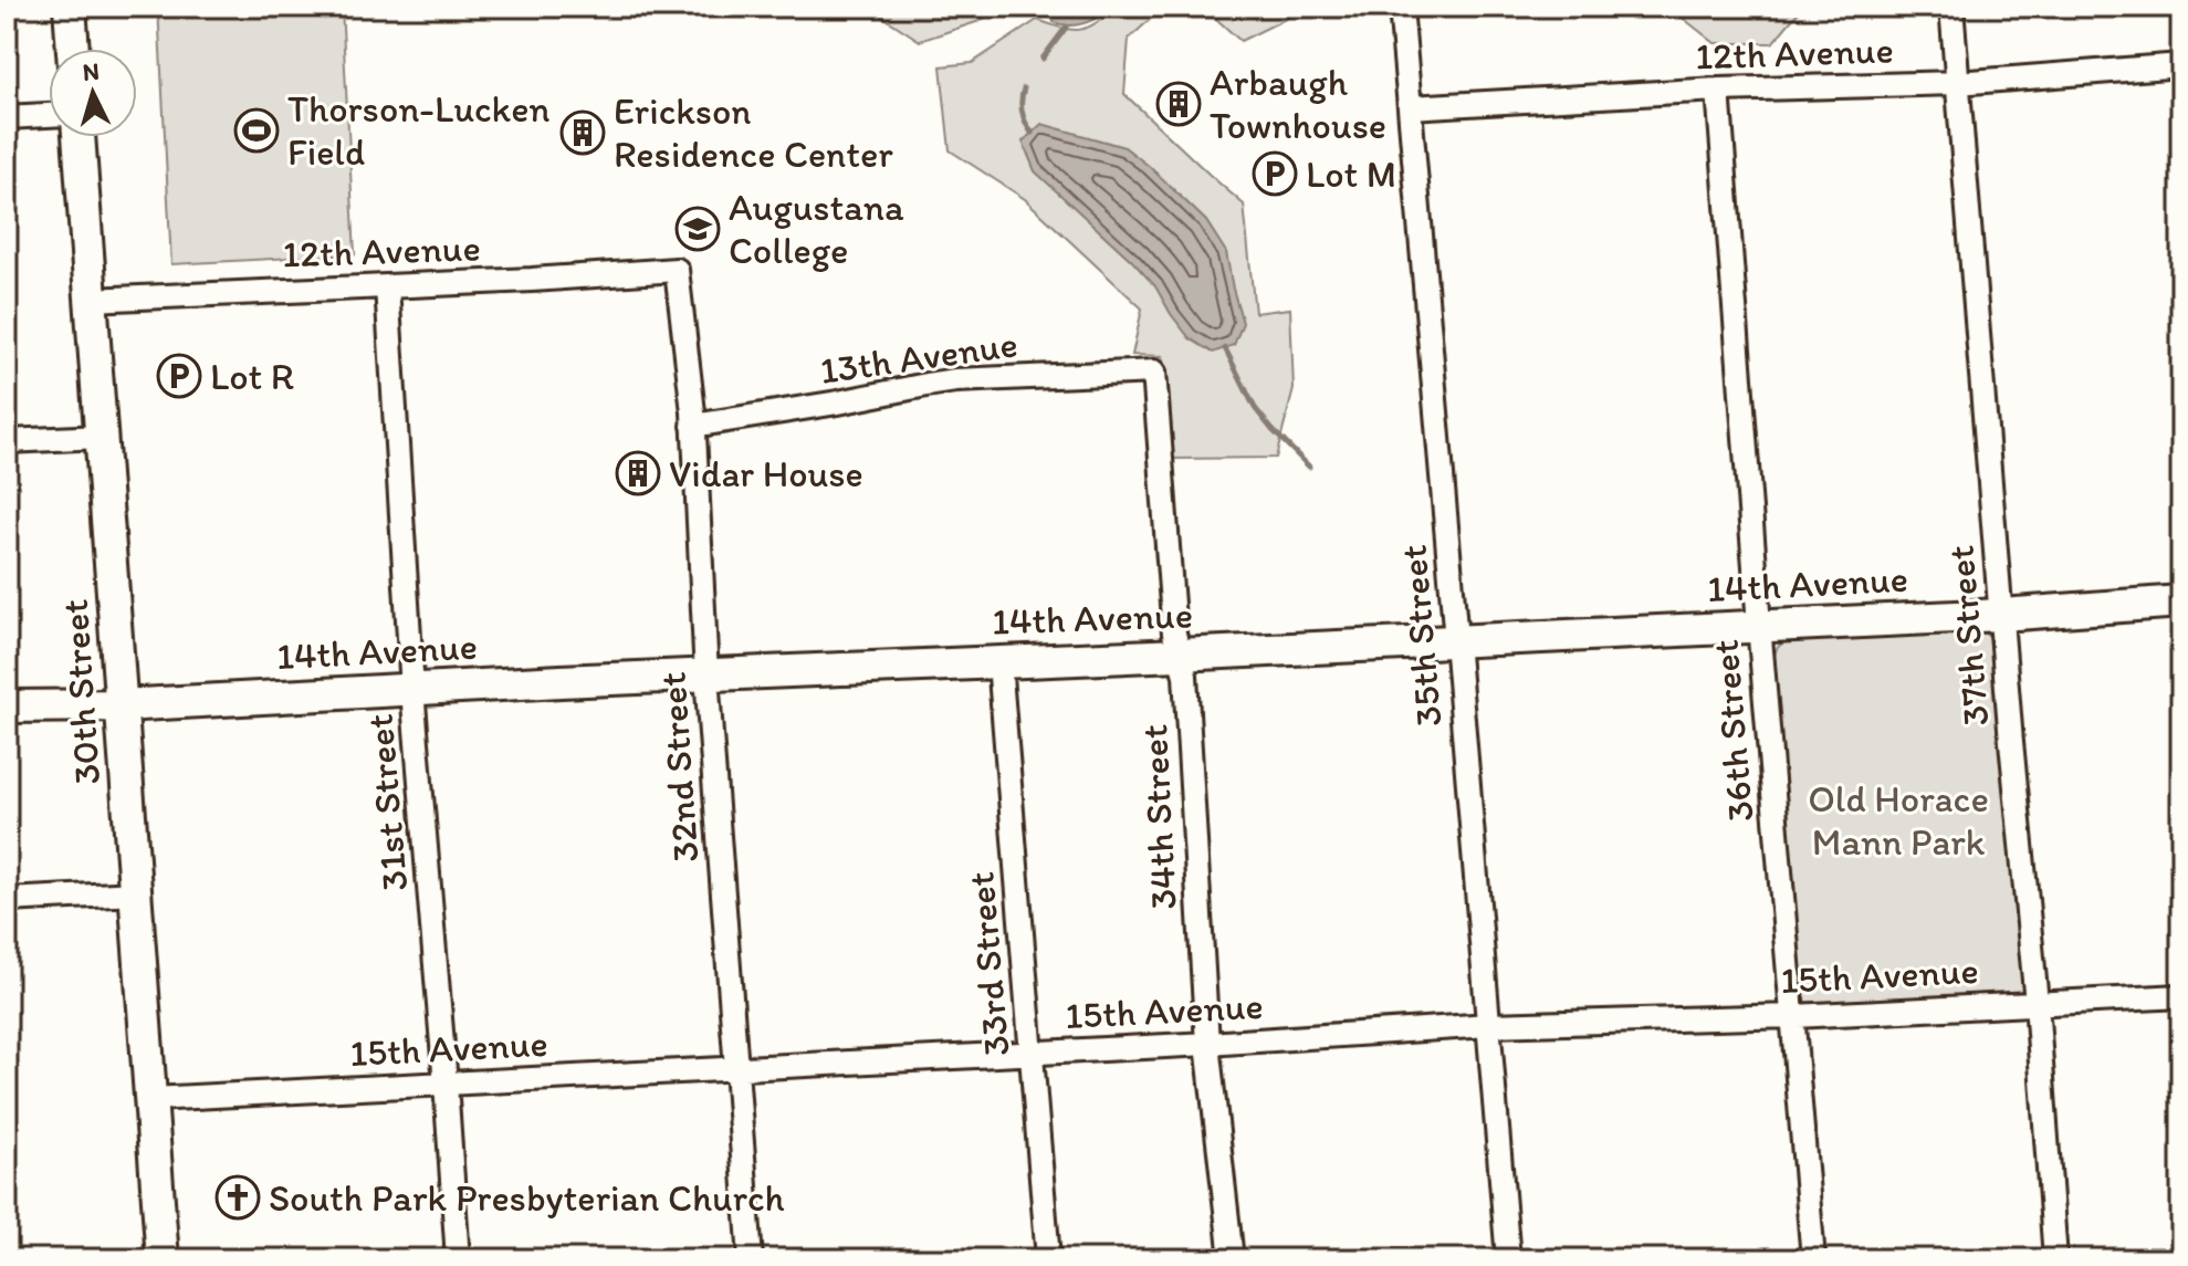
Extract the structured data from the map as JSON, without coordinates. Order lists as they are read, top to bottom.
{
  "streets": {
    "street": [
      "12th Avenue",
      "13th Avenue",
      "14th Avenue",
      "35th Street",
      "37th Street",
      "30th Street",
      "36th Street",
      "32nd Street",
      "31st Street",
      "34th Street",
      "33rd Street",
      "15th Avenue"
    ]
  },
  "crossings": [
    ["12th Avenue", "35th Street"],
    ["12th Avenue", "37th Street"],
    ["12th Avenue", "30th Street"],
    ["12th Avenue", "36th Street"],
    ["12th Avenue", "32nd Street"],
    ["12th Avenue", "31st Street"],
    ["13th Avenue", "32nd Street"],
    ["13th Avenue", "34th Street"],
    ["14th Avenue", "35th Street"],
    ["14th Avenue", "37th Street"],
    ["14th Avenue", "30th Street"],
    ["14th Avenue", "36th Street"],
    ["14th Avenue", "32nd Street"],
    ["14th Avenue", "31st Street"],
    ["14th Avenue", "34th Street"],
    ["14th Avenue", "33rd Street"],
    ["35th Street", "15th Avenue"],
    ["37th Street", "15th Avenue"],
    ["30th Street", "15th Avenue"],
    ["36th Street", "15th Avenue"],
    ["32nd Street", "15th Avenue"],
    ["31st Street", "15th Avenue"],
    ["34th Street", "15th Avenue"],
    ["33rd Street", "15th Avenue"]
  ],
  "parks": ["Old Horace Mann Park"],
  "places": {
    "building": ["Arbaugh Townhouse", "Erickson Residence Center", "Vidar House"],
    "sports": ["Thorson-Lucken Field"],
    "parking": ["Lot M", "Lot R"],
    "school or university": ["Augustana College"],
    "church": ["South Park Presbyterian Church"]
  },
  "north": "top"
}
